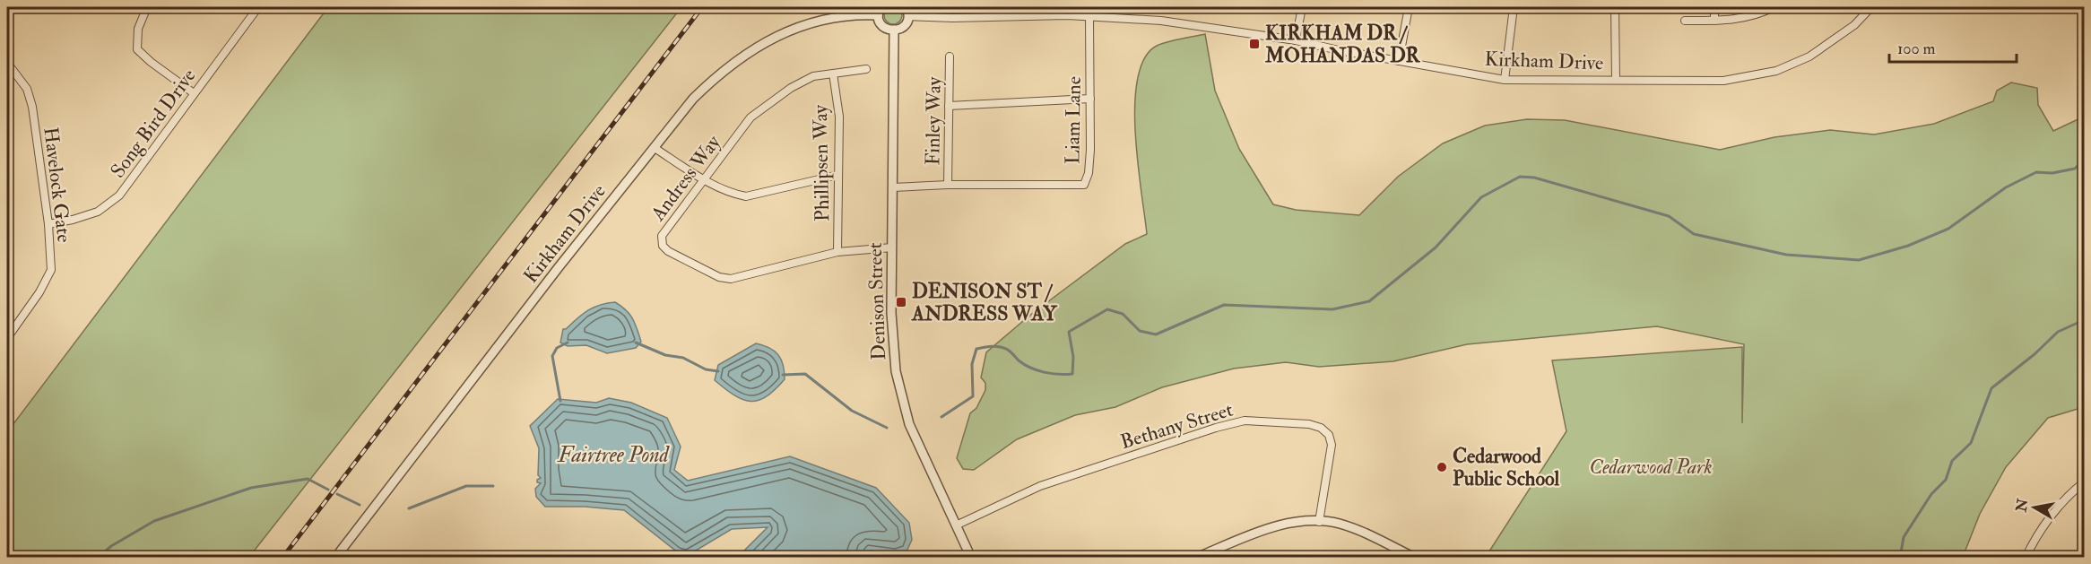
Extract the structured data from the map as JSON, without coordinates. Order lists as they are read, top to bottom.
{
  "streets": {
    "street": [
      "Kirkham Drive",
      "Liam Lane",
      "Finley Way",
      "Song Bird Drive",
      "Phillipsen Way",
      "Andress Way",
      "Havelock Gate",
      "Denison Street",
      "Bethany Street"
    ]
  },
  "crossings": [
    ["Kirkham Drive", "Liam Lane"],
    ["Liam Lane", "Finley Way"],
    ["Song Bird Drive", "Havelock Gate"],
    ["Phillipsen Way", "Andress Way"],
    ["Andress Way", "Denison Street"],
    ["Denison Street", "Bethany Street"]
  ],
  "water": ["Fairtree Pond"],
  "parks": ["Cedarwood Park"],
  "places": {
    "transit": ["KIRKHAM DR / MOHANDAS DR", "DENISON ST / ANDRESS WAY"],
    "other": ["Cedarwood Public School"]
  },
  "scale_bar": "100 m",
  "north": "left"
}
